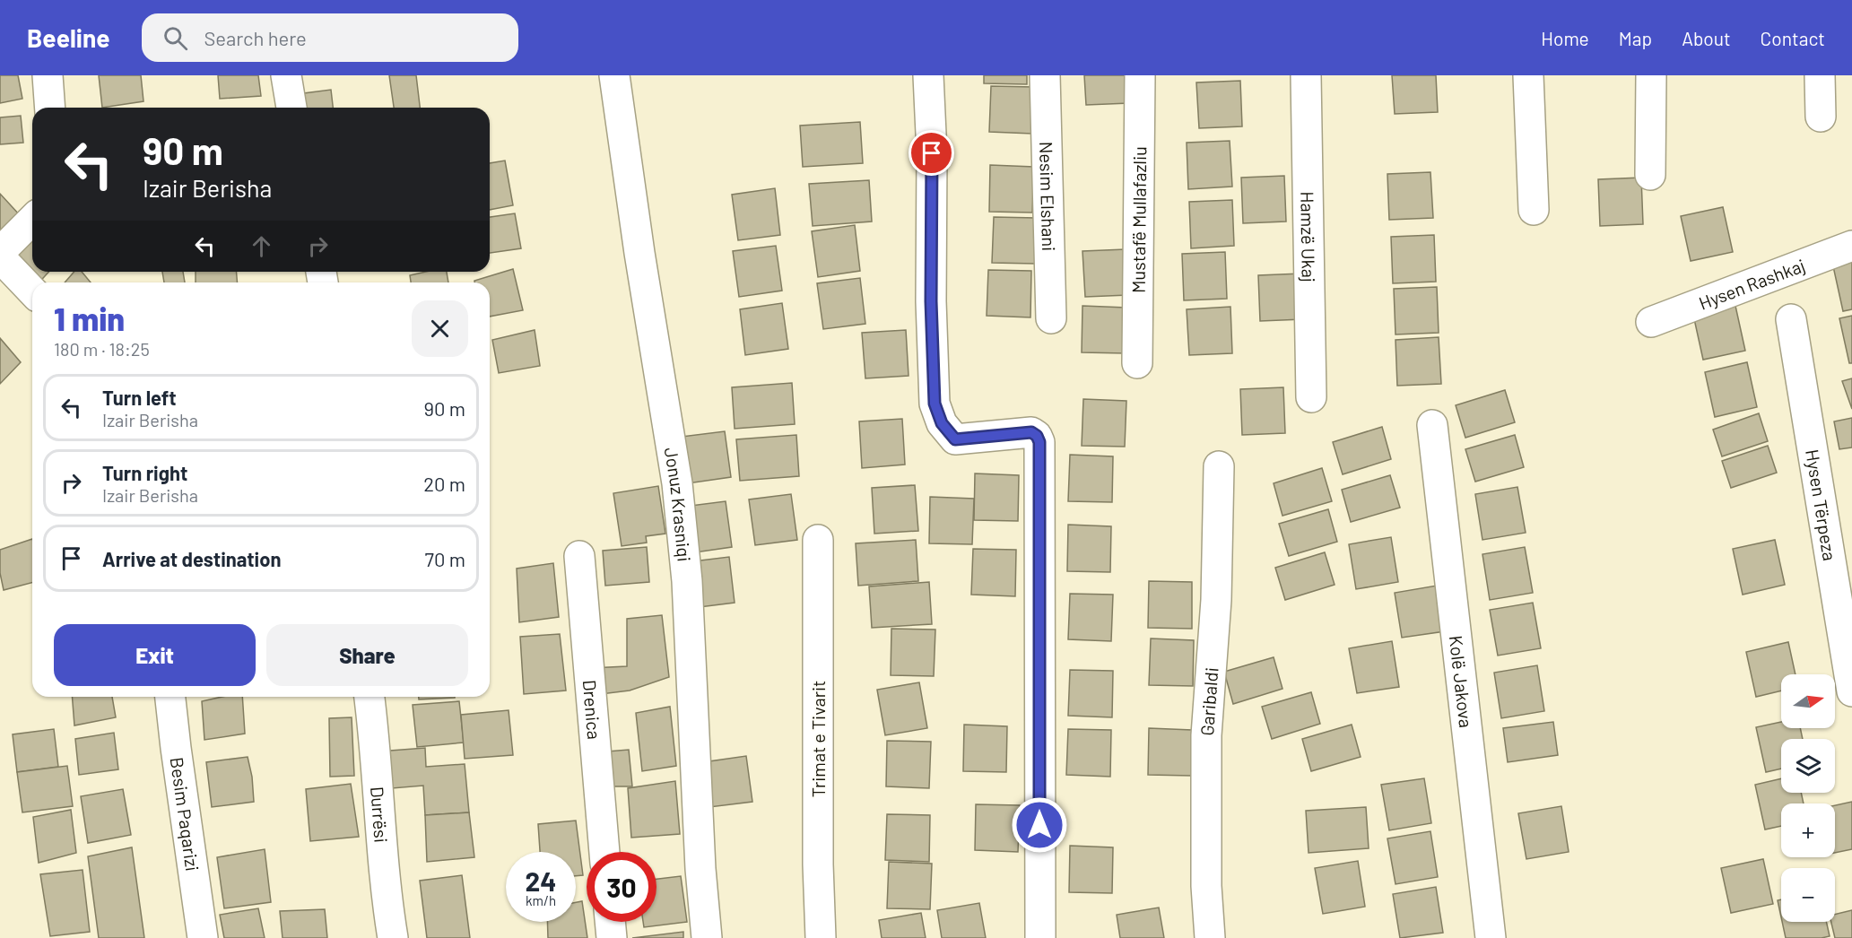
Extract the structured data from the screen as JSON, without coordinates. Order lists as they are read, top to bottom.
{
  "streets": {
    "street": [
      "Nesim Elshani",
      "Mustafë Mullafazliu",
      "Hamzë Ukaj",
      "Hysen Rashkaj",
      "Jonuz Krasniqi",
      "Hysen Tërpeza",
      "Kolë Jakova",
      "Garibaldi",
      "Drenica",
      "Trimat e Tivarit",
      "Besim Paqarizi",
      "Durrësi"
    ]
  },
  "north": "right",
  "page": {
    "header": "Beeline",
    "search": "Search here",
    "nav": [
      "Home",
      "Map",
      "About",
      "Contact"
    ],
    "turn": ["90 m", "Izair Berisha"],
    "heading": ["1 min", "180 m · 18:25"],
    "list": [
      {
        "name": "Turn left",
        "note": "Izair Berisha",
        "value": "90 m"
      },
      {
        "name": "Turn right",
        "note": "Izair Berisha",
        "value": "20 m"
      },
      {
        "name": "Arrive at destination",
        "value": "70 m"
      }
    ],
    "buttons": ["Exit", "Share"],
    "map_buttons": ["+", "−"],
    "speed": "24 km/h",
    "limit": "30"
  }
}
